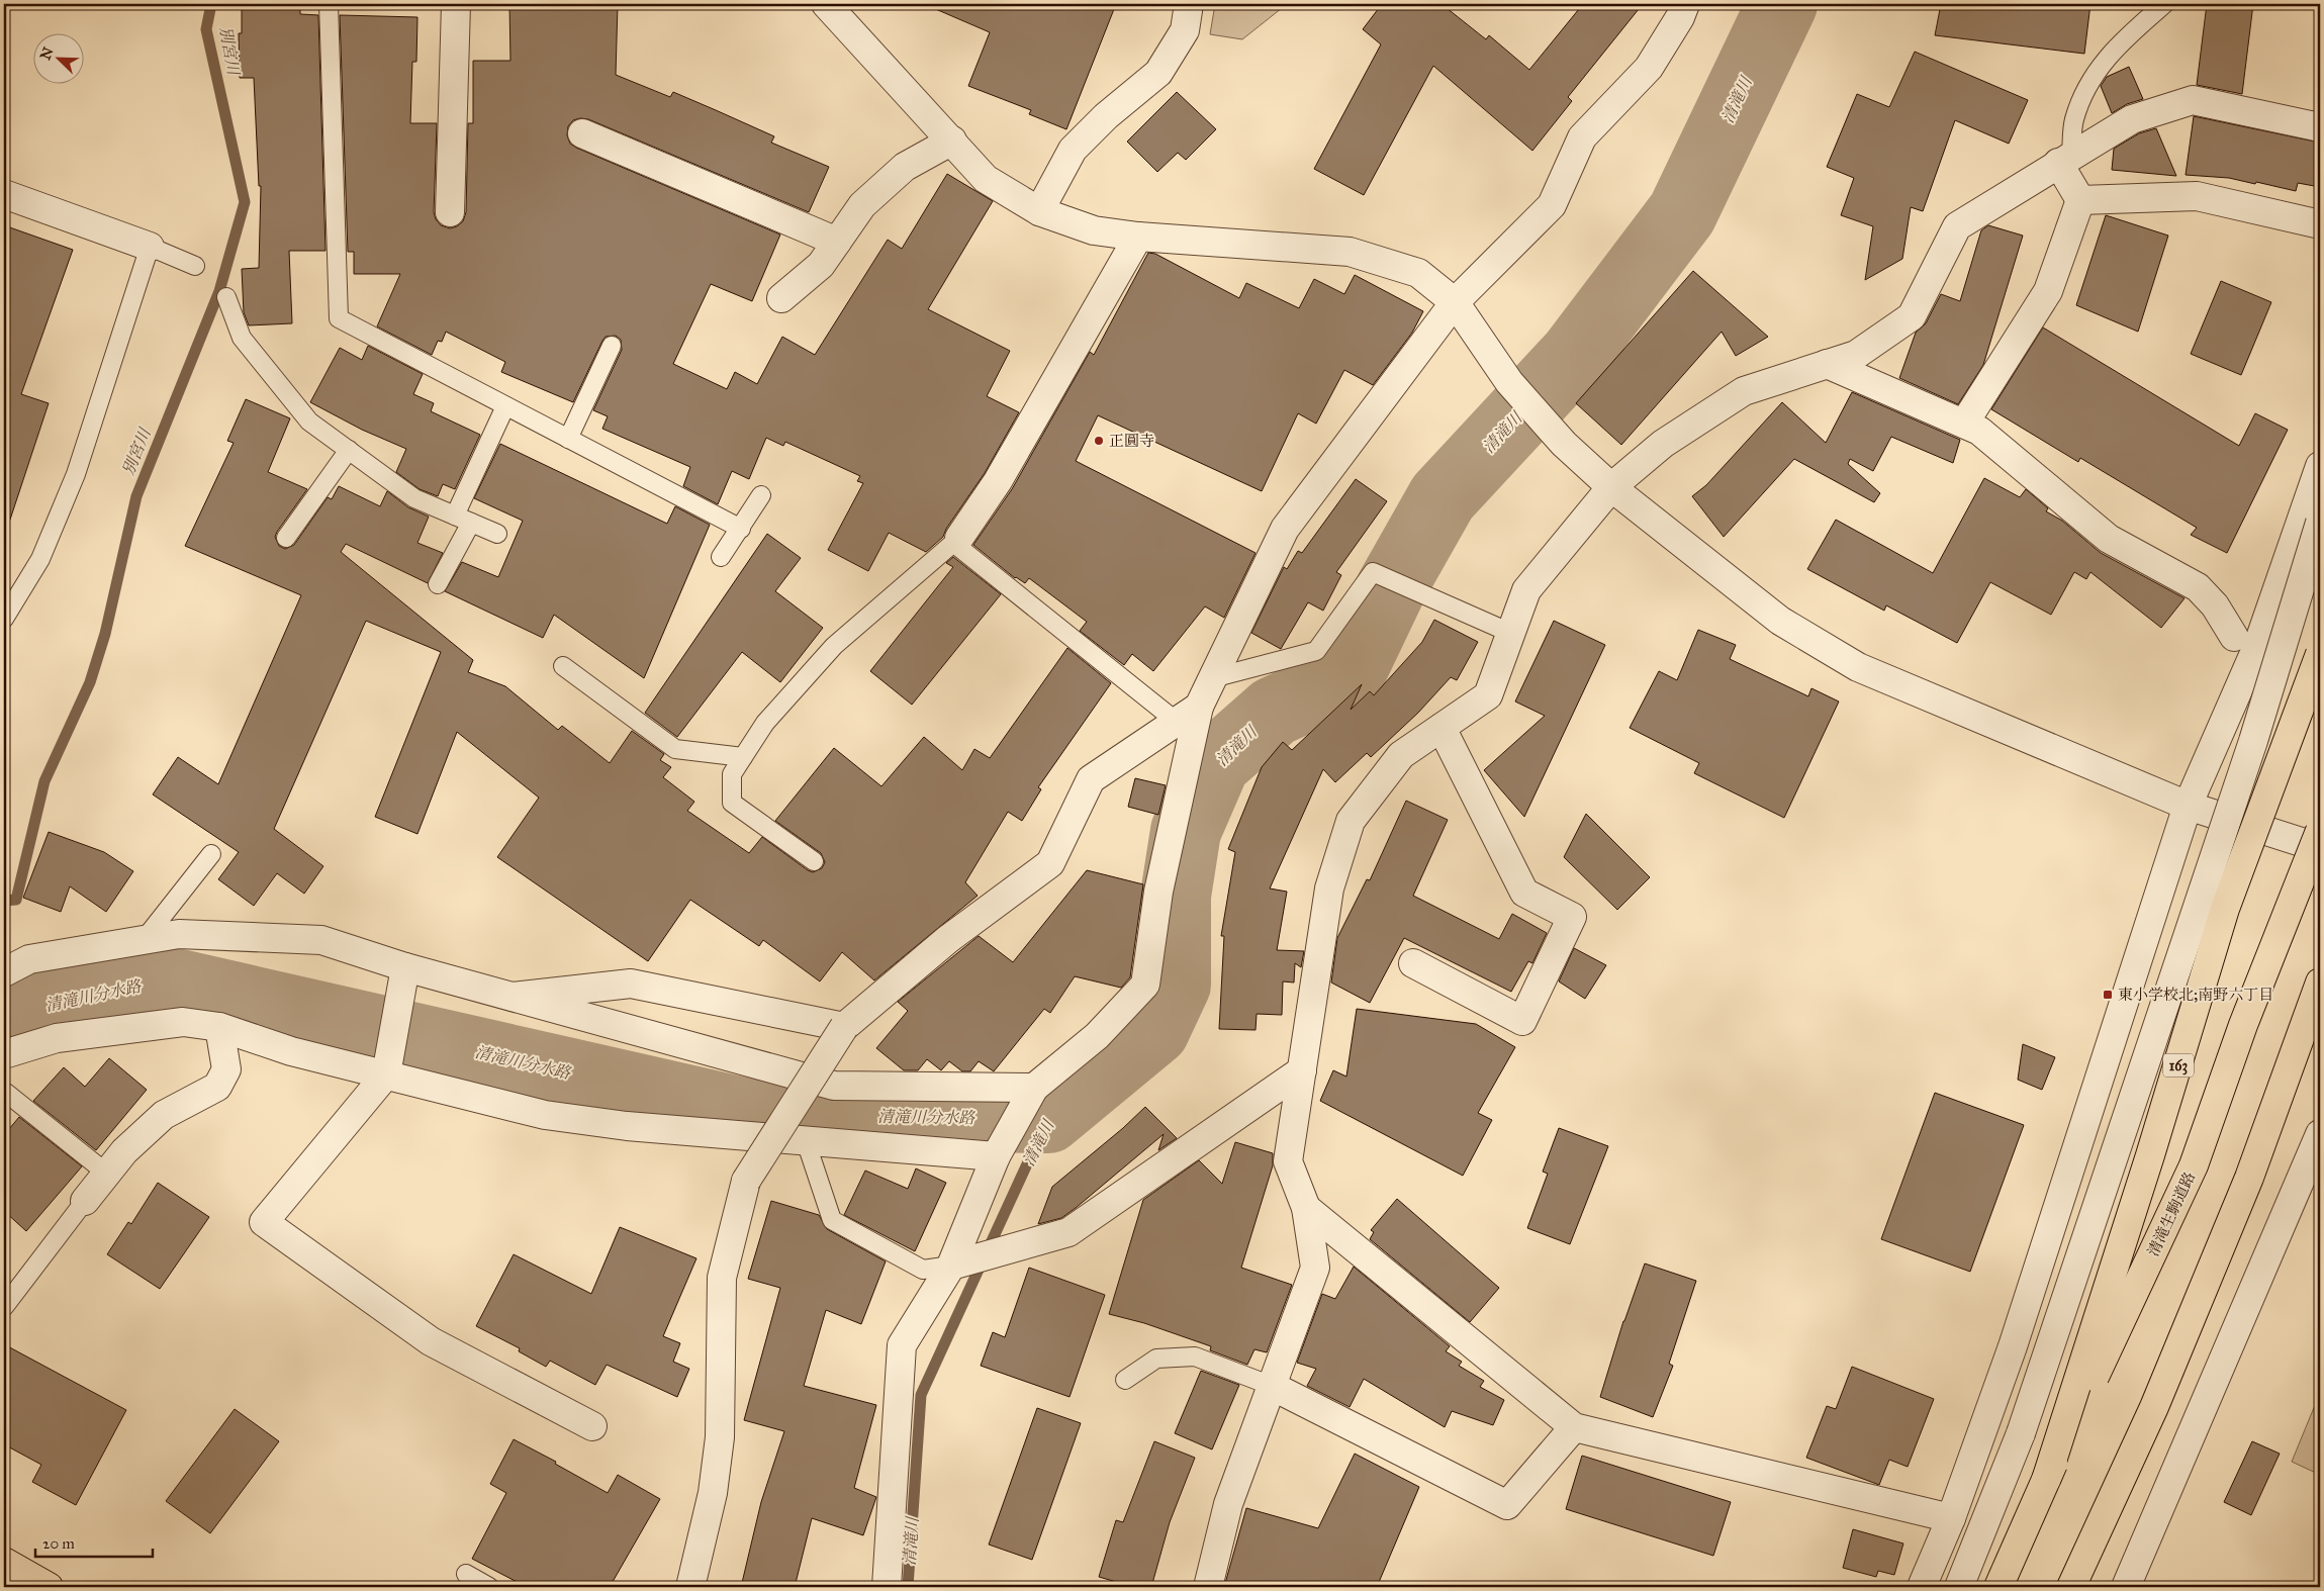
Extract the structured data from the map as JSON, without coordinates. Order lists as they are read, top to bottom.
{
  "streets": {
    "main road": ["163", "清滝生駒道路"]
  },
  "crossings": [
    ["163", "清滝生駒道路"]
  ],
  "water": ["別宮川", "清滝川", "清滝川分水路"],
  "places": {
    "other": ["正圓寺"],
    "transit": ["東小学校北;南野六丁目"]
  },
  "scale_bar": "20 m",
  "north": "top left"
}
